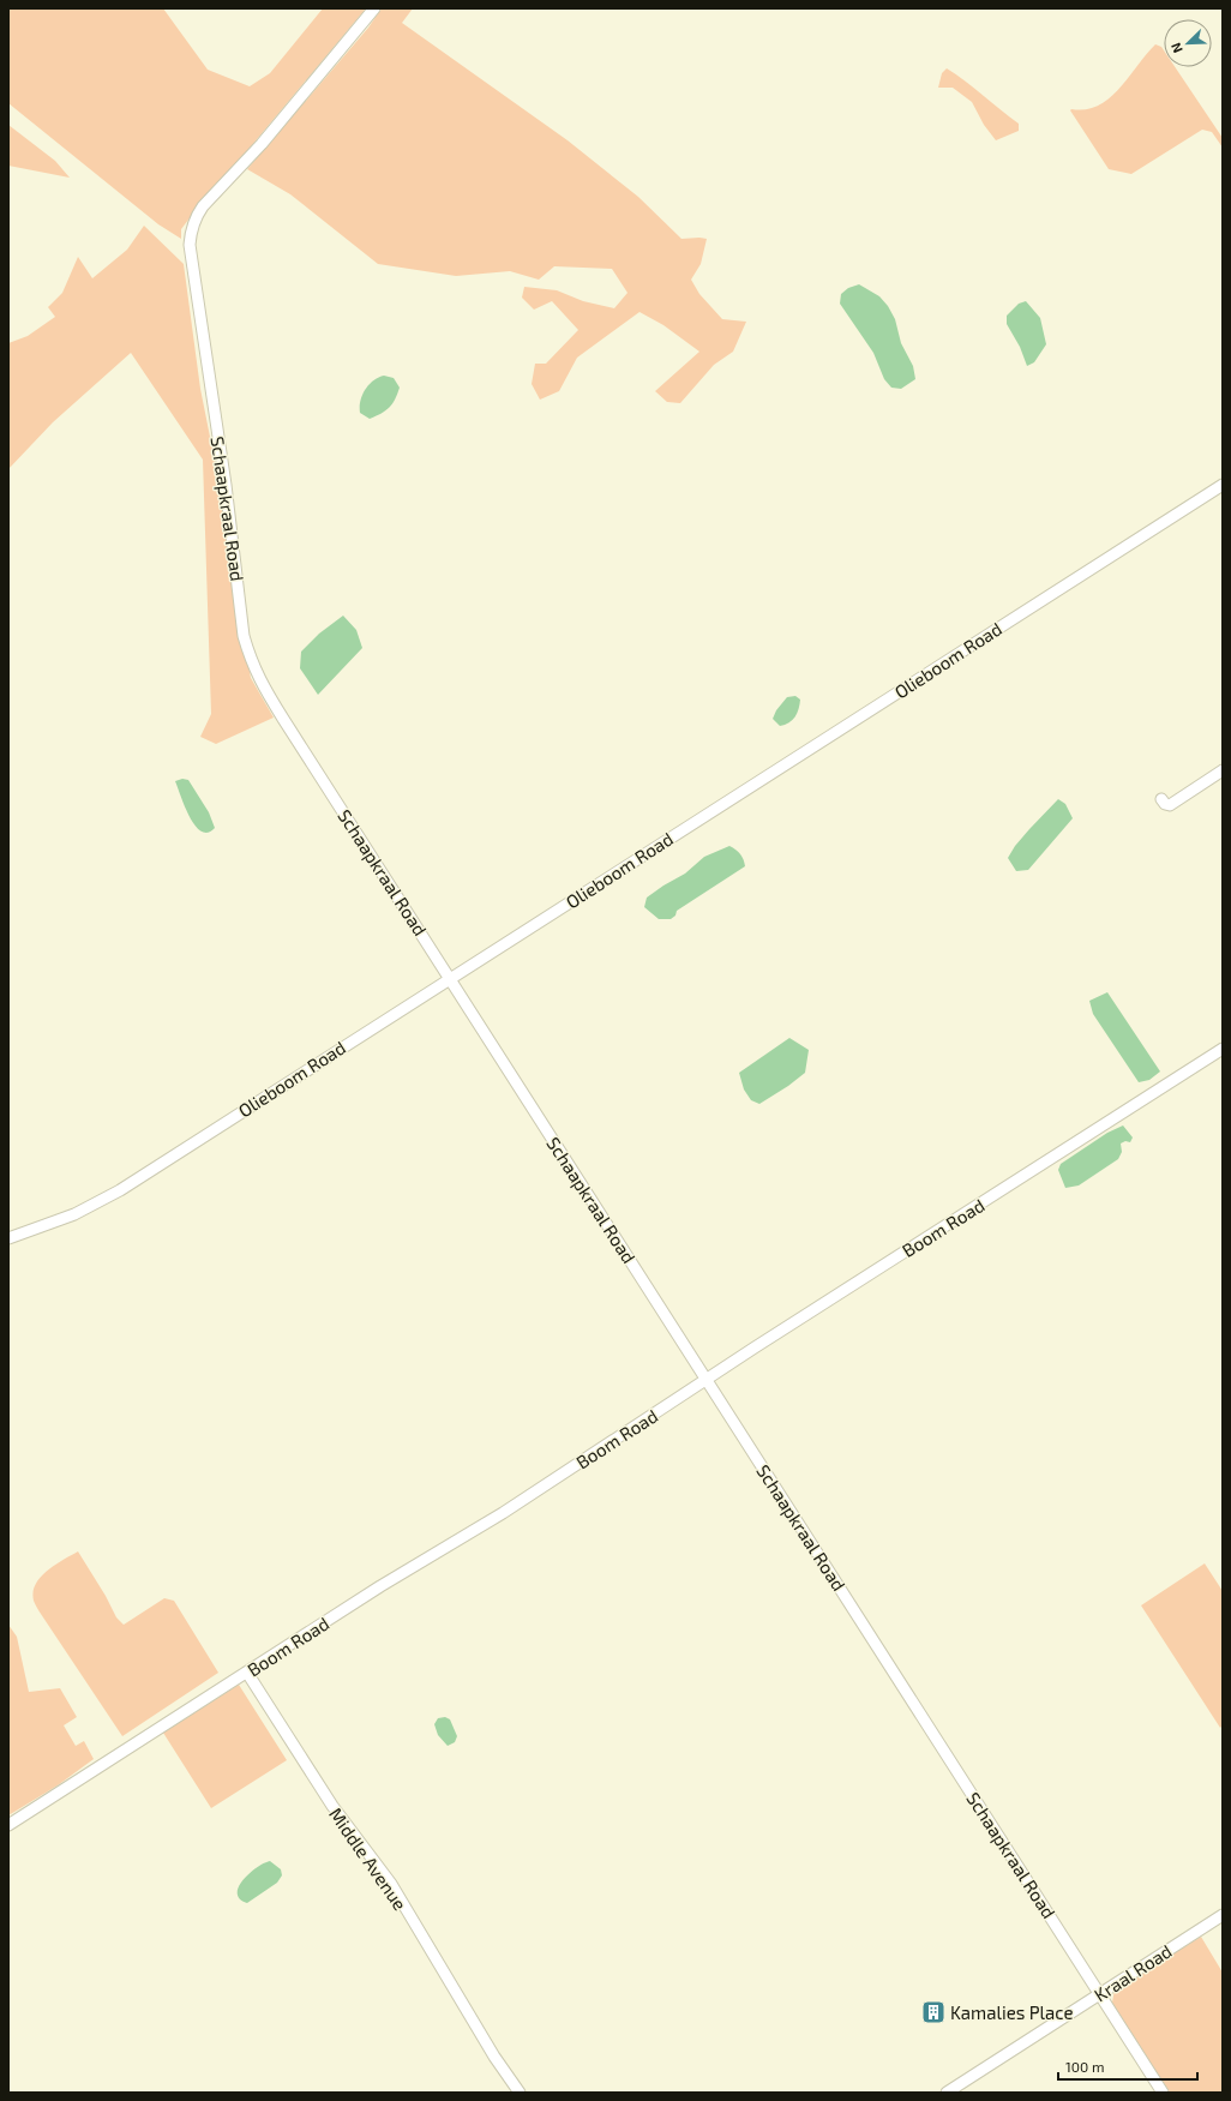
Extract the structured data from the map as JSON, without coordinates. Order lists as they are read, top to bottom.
{
  "streets": {
    "street": [
      "Schaapkraal Road",
      "Olieboom Road",
      "Boom Road",
      "Middle Avenue",
      "Kraal Road"
    ]
  },
  "crossings": [
    ["Schaapkraal Road", "Olieboom Road"],
    ["Schaapkraal Road", "Boom Road"],
    ["Schaapkraal Road", "Kraal Road"],
    ["Boom Road", "Middle Avenue"]
  ],
  "places": {
    "building": ["Kamalies Place"]
  },
  "scale_bar": "100 m",
  "north": "bottom left"
}
